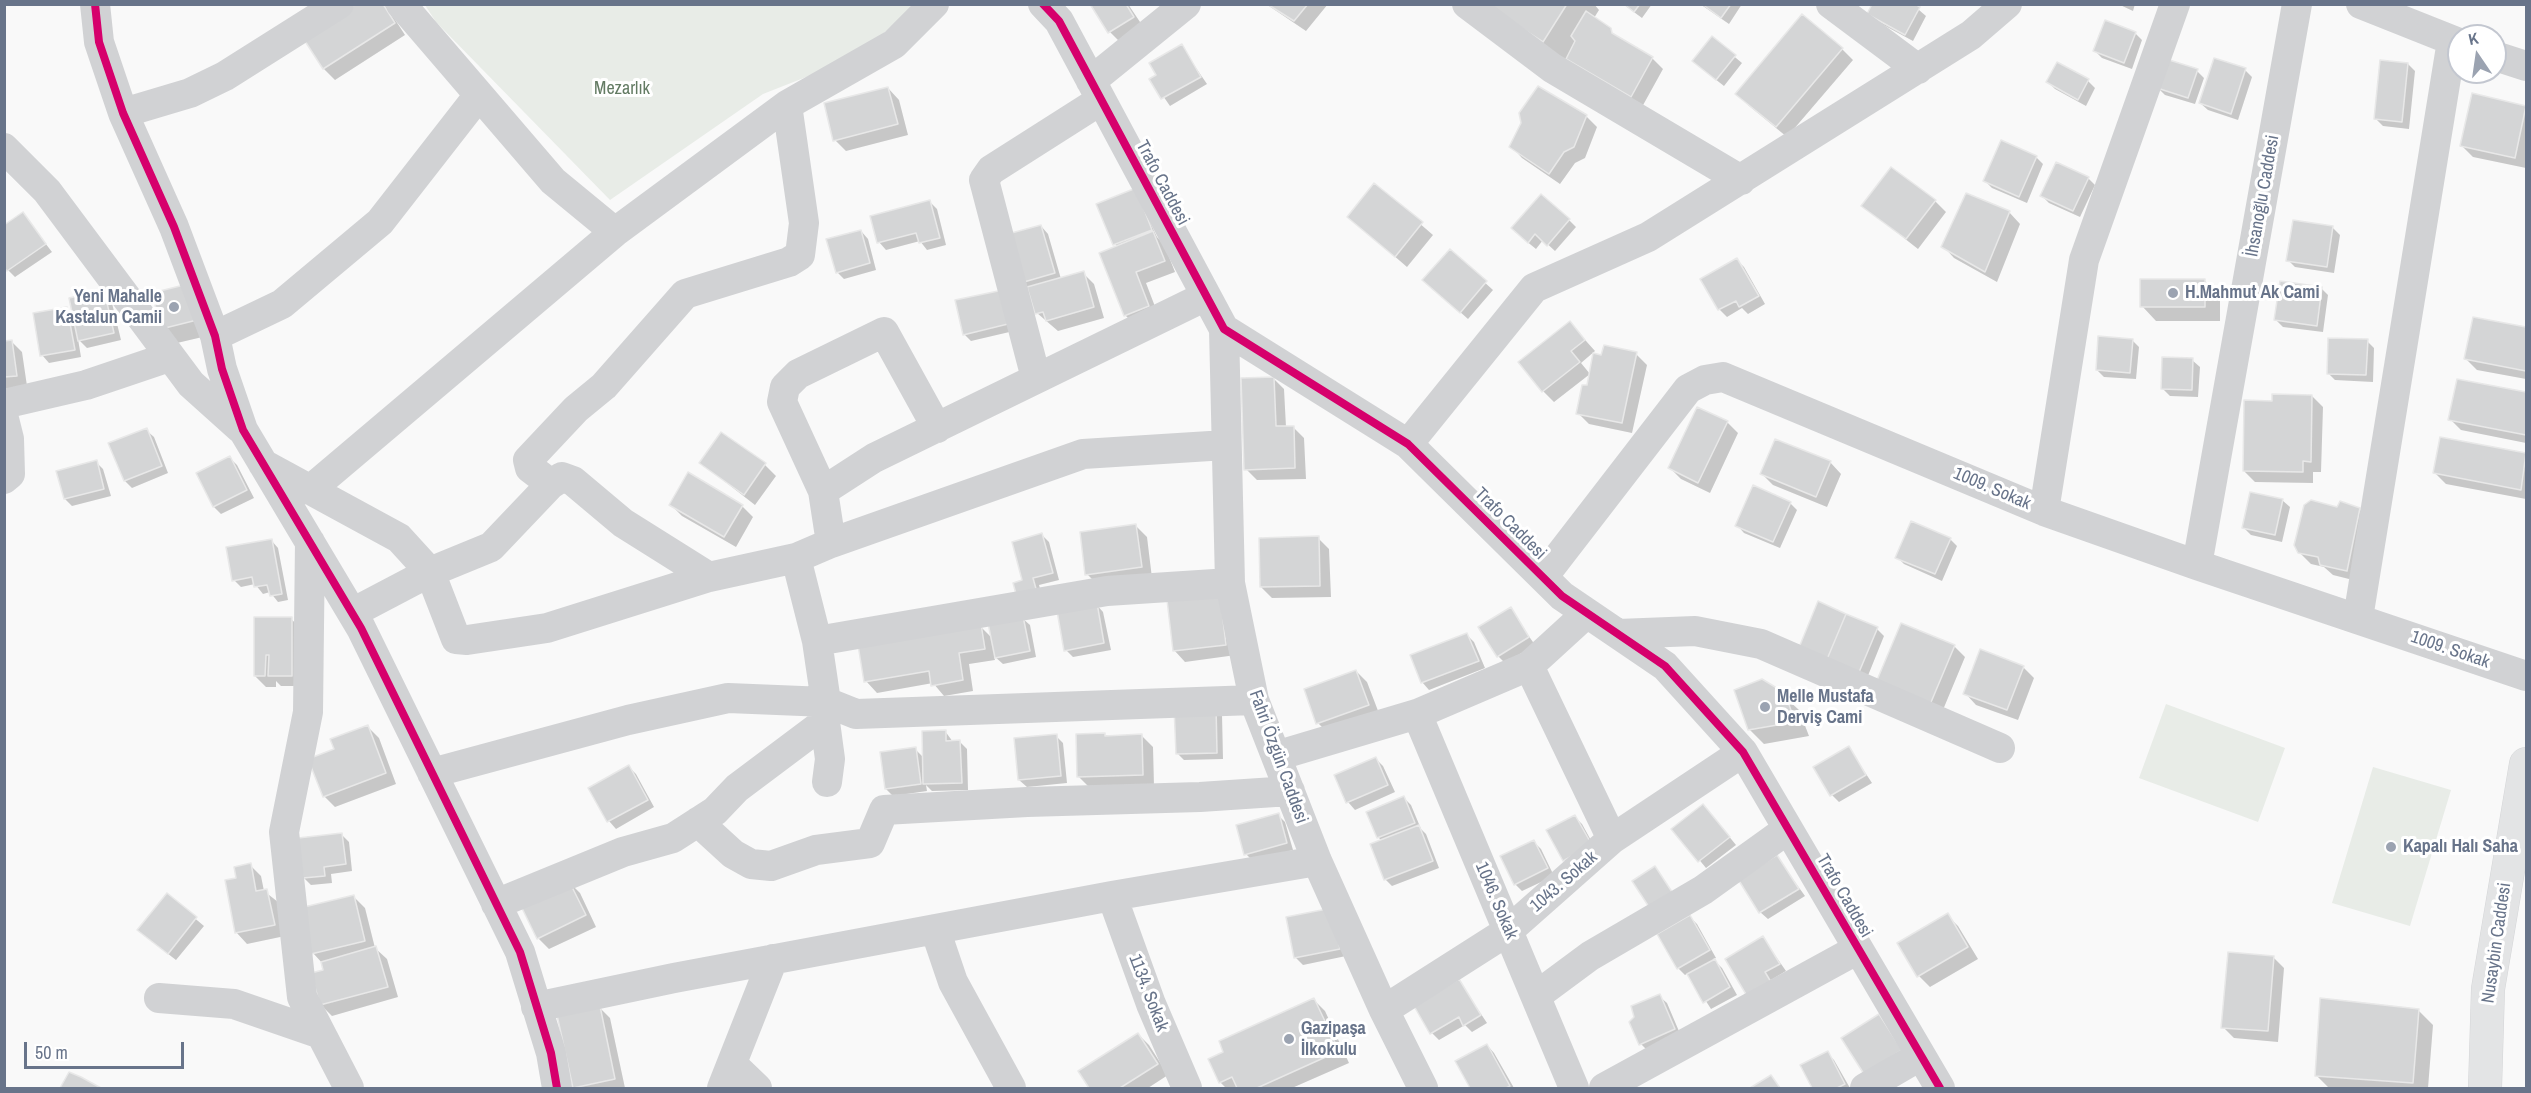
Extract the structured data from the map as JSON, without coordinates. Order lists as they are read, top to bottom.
{
  "streets": {
    "main road": ["Nusaybin Caddesi"],
    "street": [
      "Trafo Caddesi",
      "İhsanoğlu Caddesi",
      "1009. Sokak",
      "Fahri Özgün Caddesi",
      "1043. Sokak",
      "1046. Sokak",
      "1134. Sokak"
    ]
  },
  "crossings": [
    ["Trafo Caddesi", "1009. Sokak"],
    ["Trafo Caddesi", "Fahri Özgün Caddesi"],
    ["Trafo Caddesi", "1043. Sokak"],
    ["İhsanoğlu Caddesi", "1009. Sokak"],
    ["Fahri Özgün Caddesi", "1043. Sokak"],
    ["1043. Sokak", "1046. Sokak"]
  ],
  "parks": ["Mezarlık"],
  "places": [
    "H.Mahmut Ak Cami",
    "Yeni Mahalle Kastalun Camii",
    "Melle Mustafa Derviş Cami",
    "Kapalı Halı Saha",
    "Gazipaşa İlkokulu"
  ],
  "scale_bar": "50 m",
  "north": "top"
}
